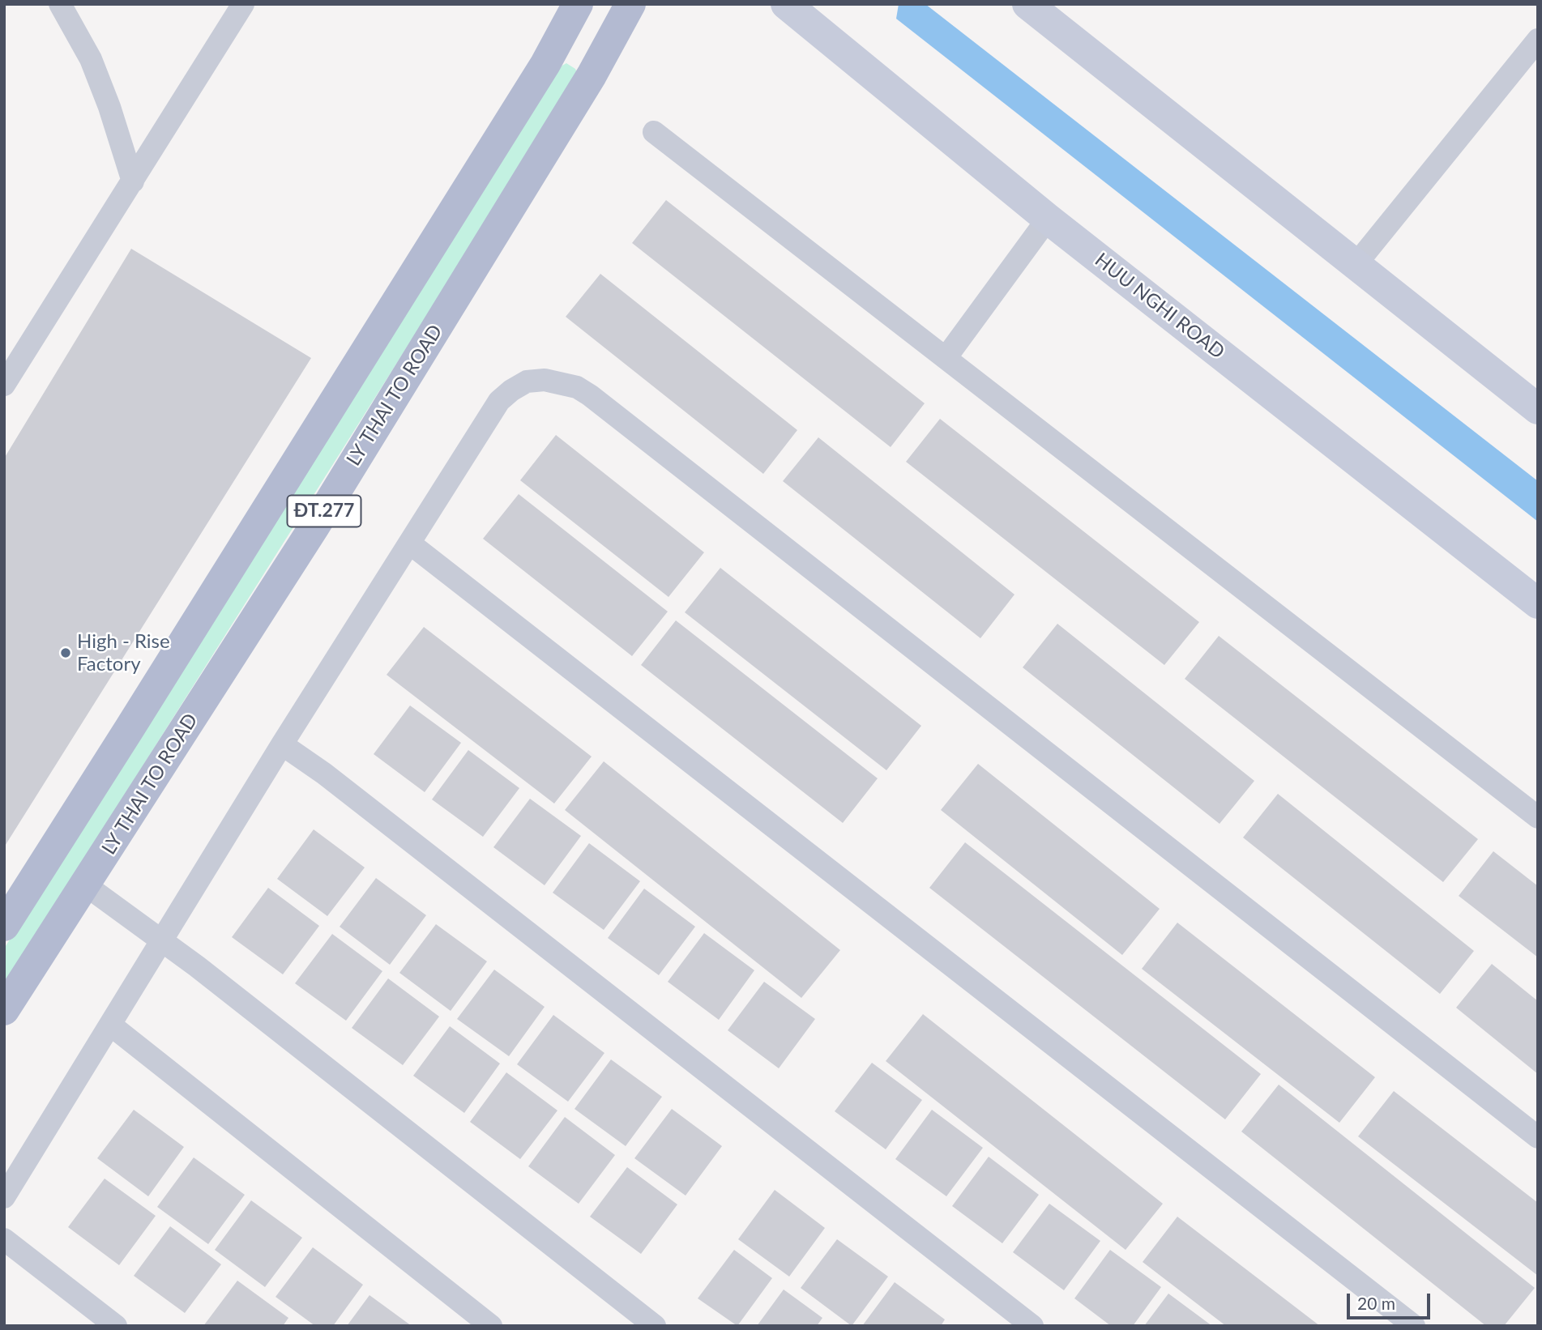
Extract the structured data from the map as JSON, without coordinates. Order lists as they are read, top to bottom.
{
  "streets": {
    "main road": ["HUU NGHI ROAD", "LY THAI TO ROAD", "ĐT.277"]
  },
  "places": ["High - Rise Factory"],
  "scale_bar": "20 m"
}
